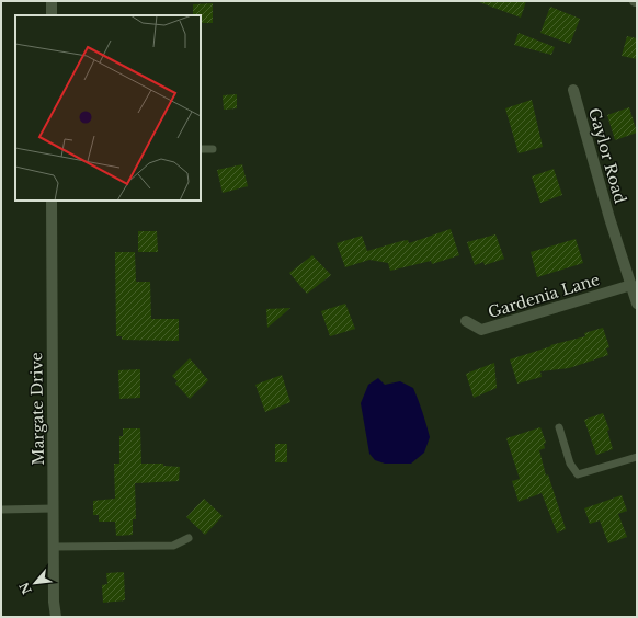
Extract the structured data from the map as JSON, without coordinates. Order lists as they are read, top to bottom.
{
  "streets": {
    "street": ["Gaylor Road", "Gardenia Lane", "Margate Drive"]
  },
  "crossings": [
    ["Gaylor Road", "Gardenia Lane"]
  ],
  "north": "bottom left"
}
